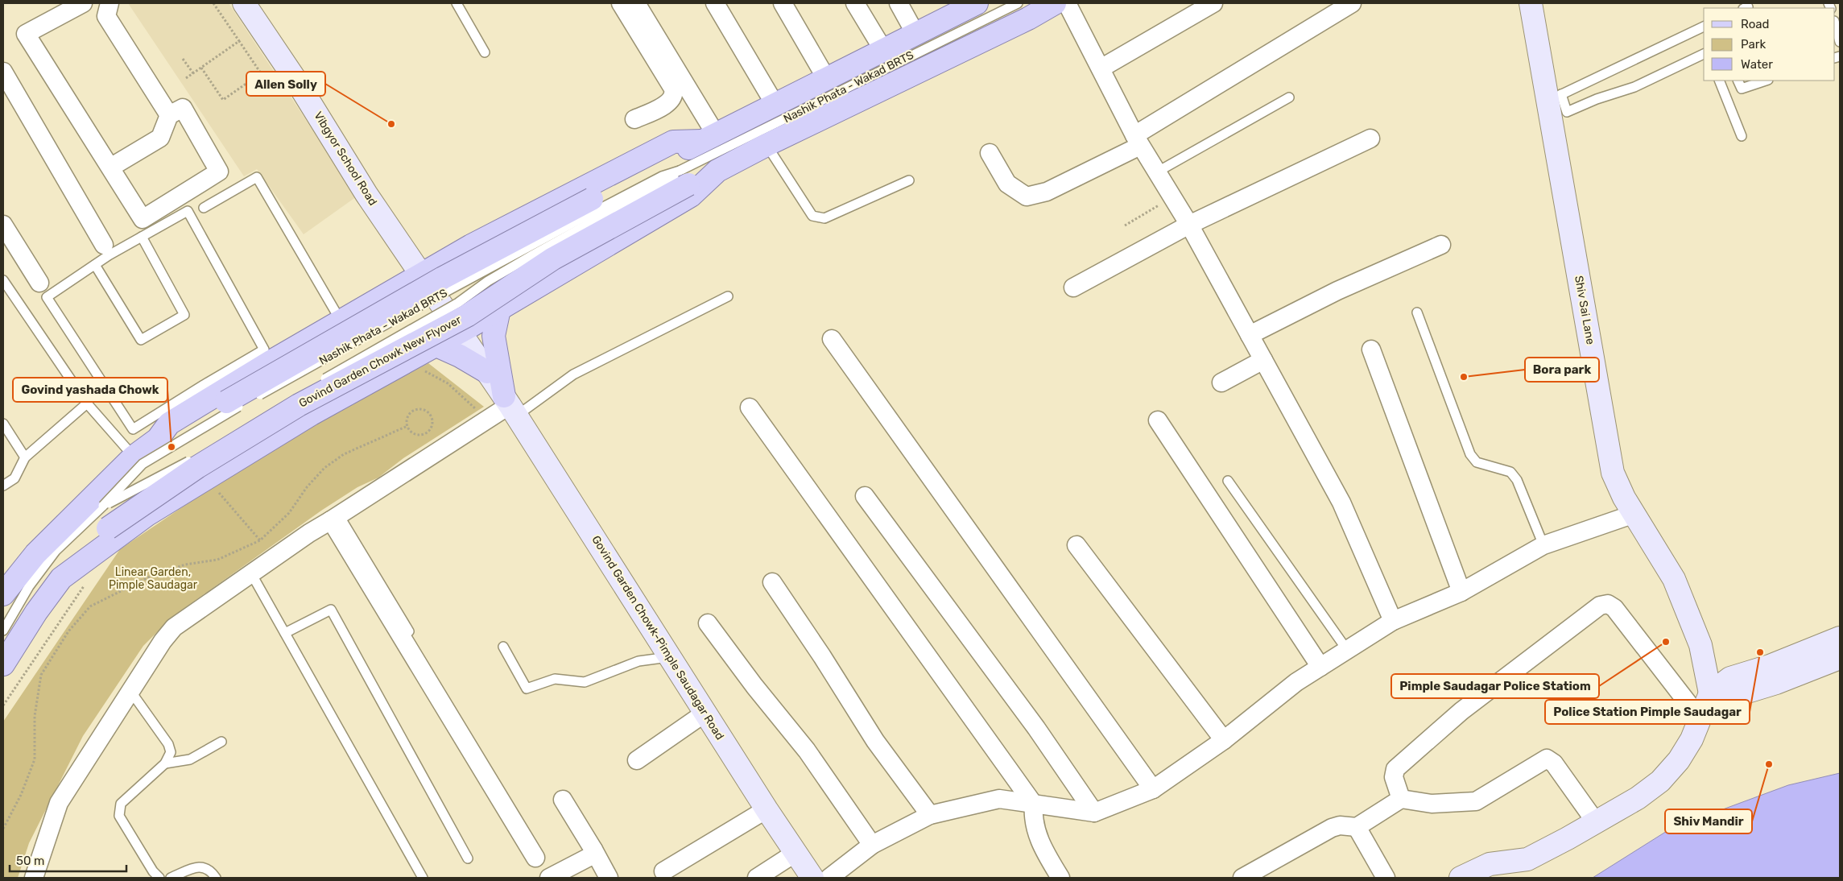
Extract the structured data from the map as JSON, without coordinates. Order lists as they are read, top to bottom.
{
  "streets": {
    "main road": [
      "Vibgyor School Road",
      "Shiv Sai Lane",
      "Govind Garden Chowk New Flyover",
      "Govind Garden Chowk-Pimple Saudagar Road"
    ],
    "lane": ["Nashik Phata - Wakad BRTS"]
  },
  "crossings": [
    ["Nashik Phata - Wakad BRTS", "Govind Garden Chowk New Flyover"],
    ["Vibgyor School Road", "Govind Garden Chowk-Pimple Saudagar Road"]
  ],
  "parks": ["Linear Garden, Pimple Saudagar"],
  "places": [
    "Allen Solly",
    "Bora park",
    "Govind yashada Chowk",
    "Pimple Saudagar Police Statiom",
    "Police Station Pimple Saudagar",
    "Shiv Mandir"
  ],
  "legend": ["Road", "Park", "Water"],
  "scale_bar": "50 m"
}
